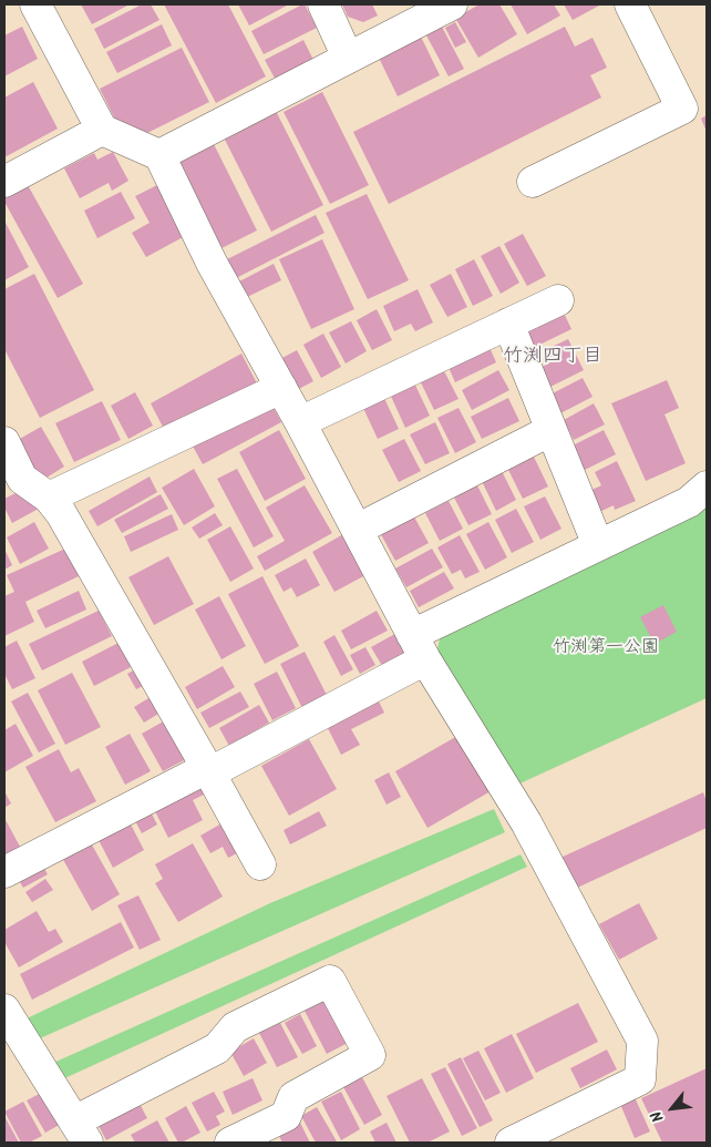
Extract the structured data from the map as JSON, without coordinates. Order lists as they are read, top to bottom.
{
  "districts": ["竹渕四丁目"],
  "parks": ["竹渕第一公園"],
  "north": "bottom left"
}
